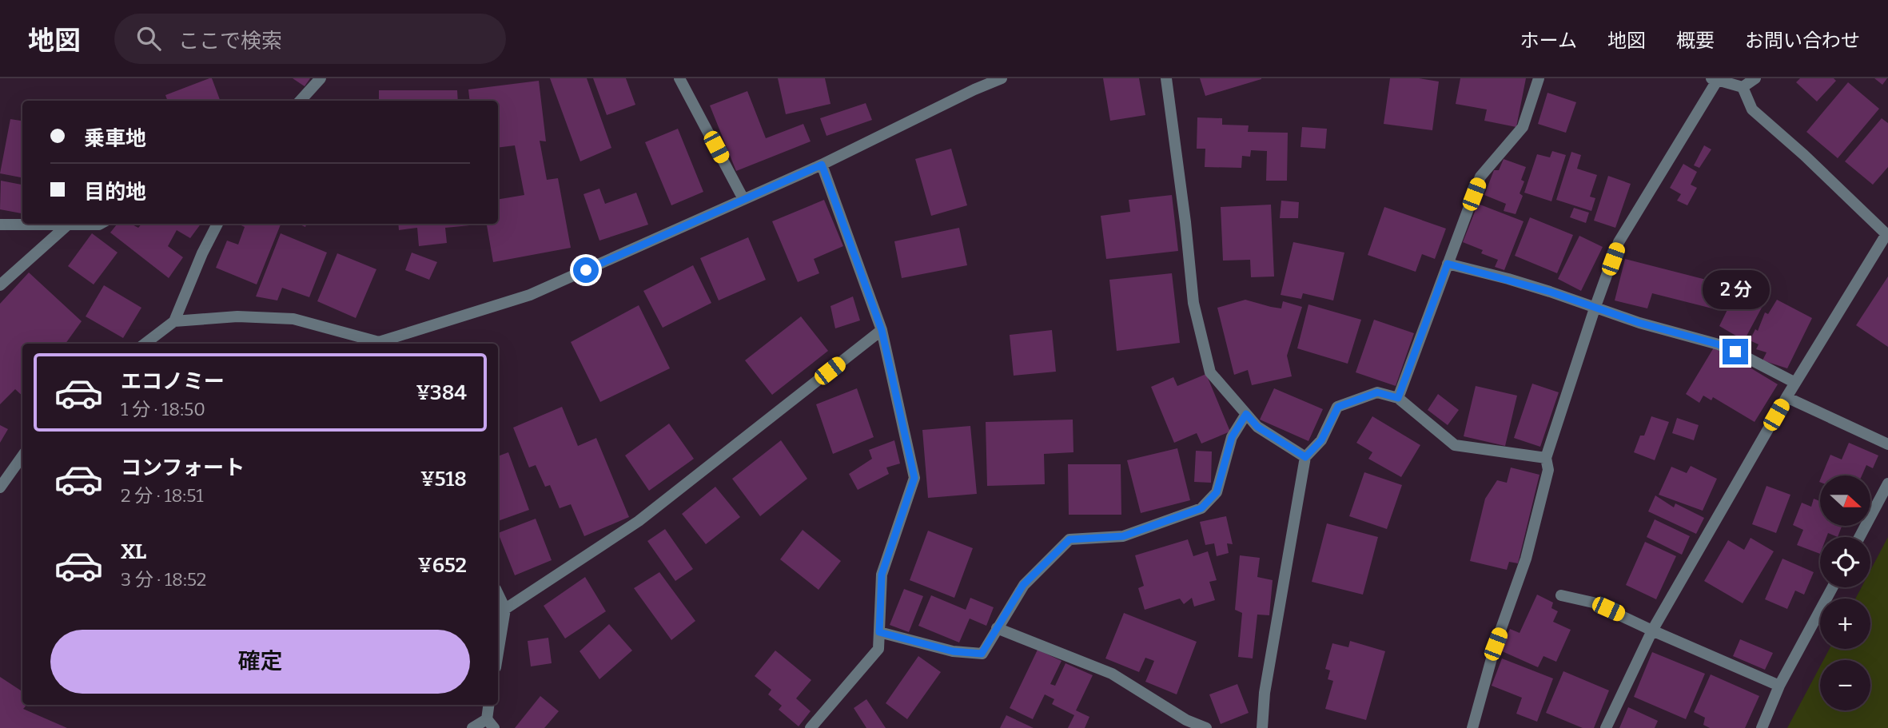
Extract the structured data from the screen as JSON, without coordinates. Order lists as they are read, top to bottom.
{
  "north": "right",
  "page": {
    "header": "地図",
    "search": "ここで検索",
    "nav": [
      "ホーム",
      "地図",
      "概要",
      "お問い合わせ"
    ],
    "banner": ["乗車地", "目的地"],
    "bubble": "2 分",
    "list": [
      {
        "name": "エコノミー",
        "note": "1 分 · 18:50",
        "value": "¥384"
      },
      {
        "name": "コンフォート",
        "note": "2 分 · 18:51",
        "value": "¥518"
      },
      {
        "name": "XL",
        "note": "3 分 · 18:52",
        "value": "¥652"
      }
    ],
    "map_buttons": ["+", "−"],
    "buttons": "確定"
  }
}
